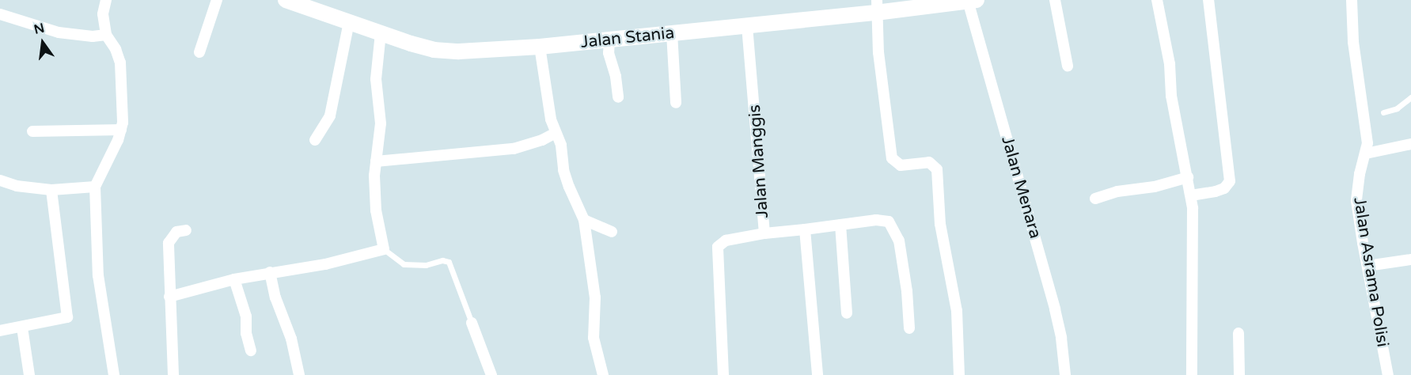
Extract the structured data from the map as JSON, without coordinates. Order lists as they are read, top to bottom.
{
  "streets": {
    "street": [
      "Jalan Stania",
      "Jalan Manggis",
      "Jalan Menara",
      "Jalan Asrama Polisi"
    ]
  },
  "crossings": [
    ["Jalan Stania", "Jalan Manggis"],
    ["Jalan Stania", "Jalan Menara"]
  ],
  "north": "top"
}
